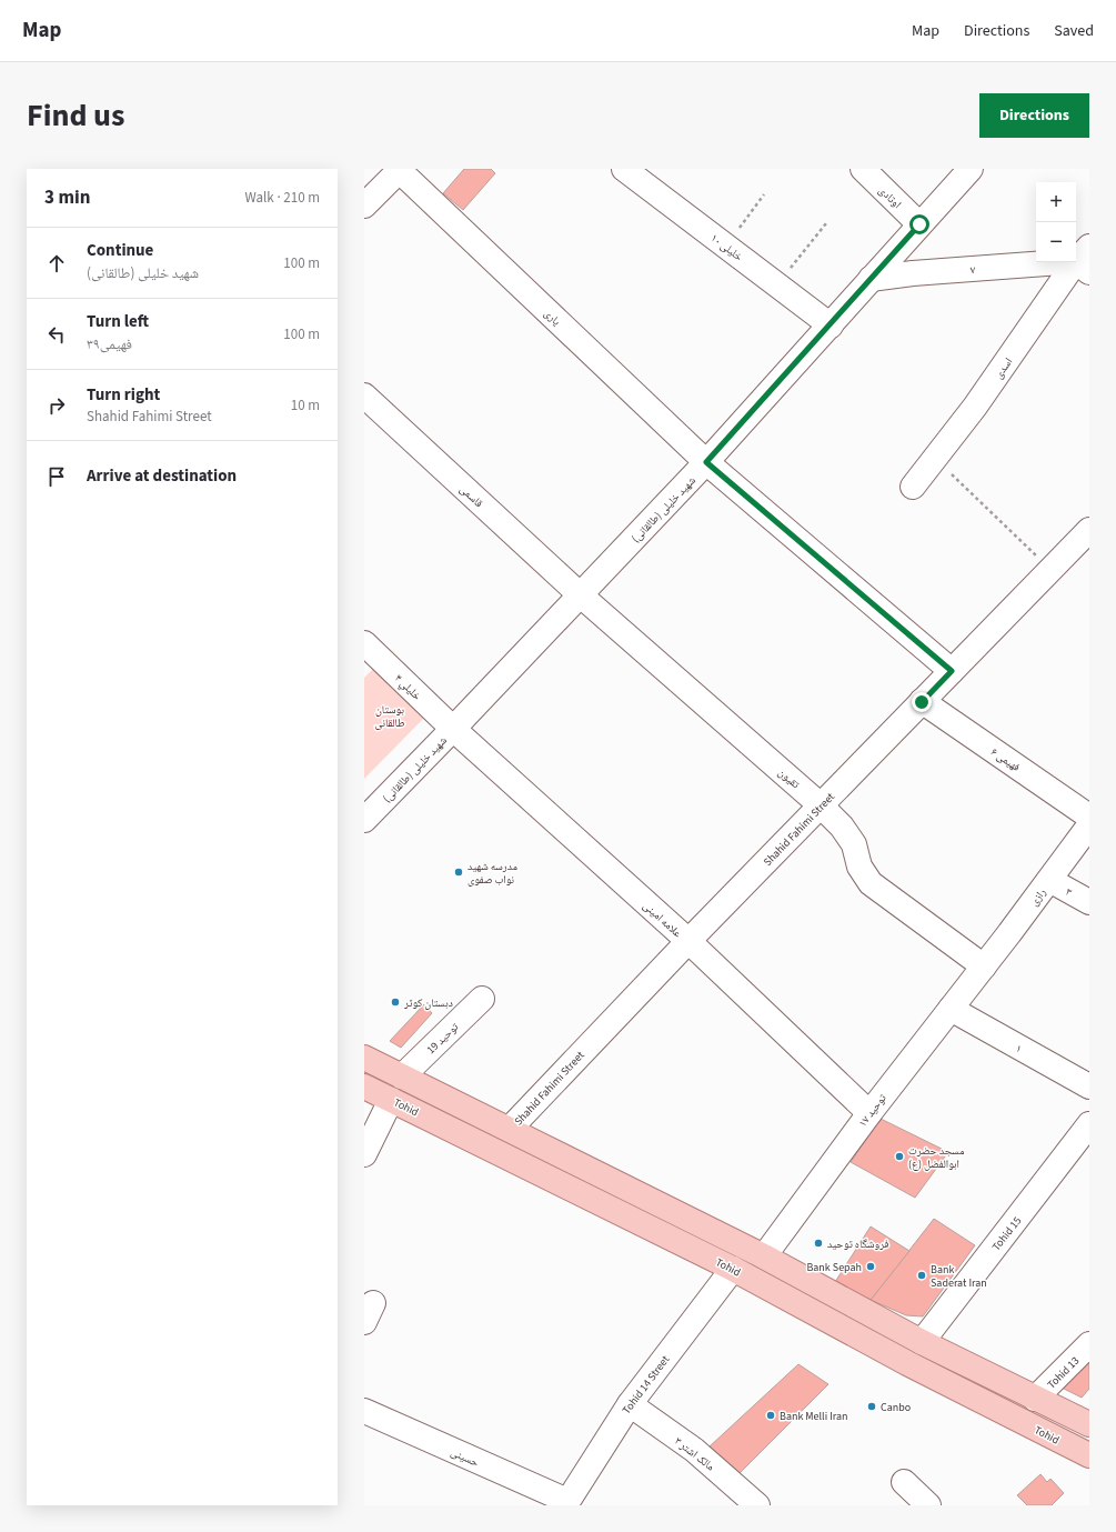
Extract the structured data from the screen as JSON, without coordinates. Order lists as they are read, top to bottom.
{
  "streets": {
    "main road": ["Tohid"],
    "street": [
      "اوتادی",
      "خلیلی ۱۰",
      "۷",
      "یاری",
      "اسدی",
      "قاسمی",
      "شهید خلیلی (طالقانی)",
      "خليلي ۴",
      "فهیمی ۶",
      "تقیون",
      "Shahid Fahimi Street",
      "۳",
      "رازی",
      "علامه امینی",
      "توحید 19",
      "۱",
      "توحید ۱۷",
      "Tohid 15",
      "Tohid 13",
      "Tohid 14 Street",
      "مالک اشتر ۳",
      "حسینی"
    ]
  },
  "crossings": [
    ["اوتادی", "شهید خلیلی (طالقانی)"],
    ["خلیلی ۱۰", "شهید خلیلی (طالقانی)"],
    ["۷", "اسدی"],
    ["۷", "شهید خلیلی (طالقانی)"],
    ["یاری", "شهید خلیلی (طالقانی)"],
    ["یاری", "Shahid Fahimi Street"],
    ["قاسمی", "شهید خلیلی (طالقانی)"],
    ["قاسمی", "تقیون"],
    ["شهید خلیلی (طالقانی)", "خليلي ۴"],
    ["شهید خلیلی (طالقانی)", "تقیون"],
    ["شهید خلیلی (طالقانی)", "علامه امینی"],
    ["خليلي ۴", "علامه امینی"],
    ["فهیمی ۶", "Shahid Fahimi Street"],
    ["تقیون", "Shahid Fahimi Street"],
    ["تقیون", "رازی"],
    ["تقیون", "توحید ۱۷"],
    ["Shahid Fahimi Street", "علامه امینی"],
    ["۳", "رازی"],
    ["رازی", "توحید ۱۷"],
    ["علامه امینی", "توحید ۱۷"],
    ["۱", "توحید ۱۷"],
    ["Tohid", "Tohid 14 Street"],
    ["Tohid 14 Street", "مالک اشتر ۳"],
    ["Tohid 14 Street", "حسینی"]
  ],
  "parks": ["بوستان طالقانی"],
  "places": [
    "مدرسه شهید نواب صفوی",
    "دبستان کوثر",
    "مسجد حضرت ابوالفضل (ع)",
    "فروشگاه توحید",
    "Bank Sepah",
    "Bank Saderat Iran",
    "Canbo",
    "Bank Melli Iran"
  ],
  "page": {
    "header": "Map",
    "nav": ["Map", "Directions", "Saved"],
    "title": "Find us",
    "buttons": "Directions",
    "heading": ["3 min", "Walk · 210 m"],
    "map_buttons": ["+", "−"],
    "list": [
      ["Continue", "شهید خلیلی (طالقانی)", "100 m"],
      ["Turn left", "فهیمی۳۹", "100 m"],
      ["Turn right", "Shahid Fahimi Street", "10 m"],
      "Arrive at destination"
    ]
  }
}
